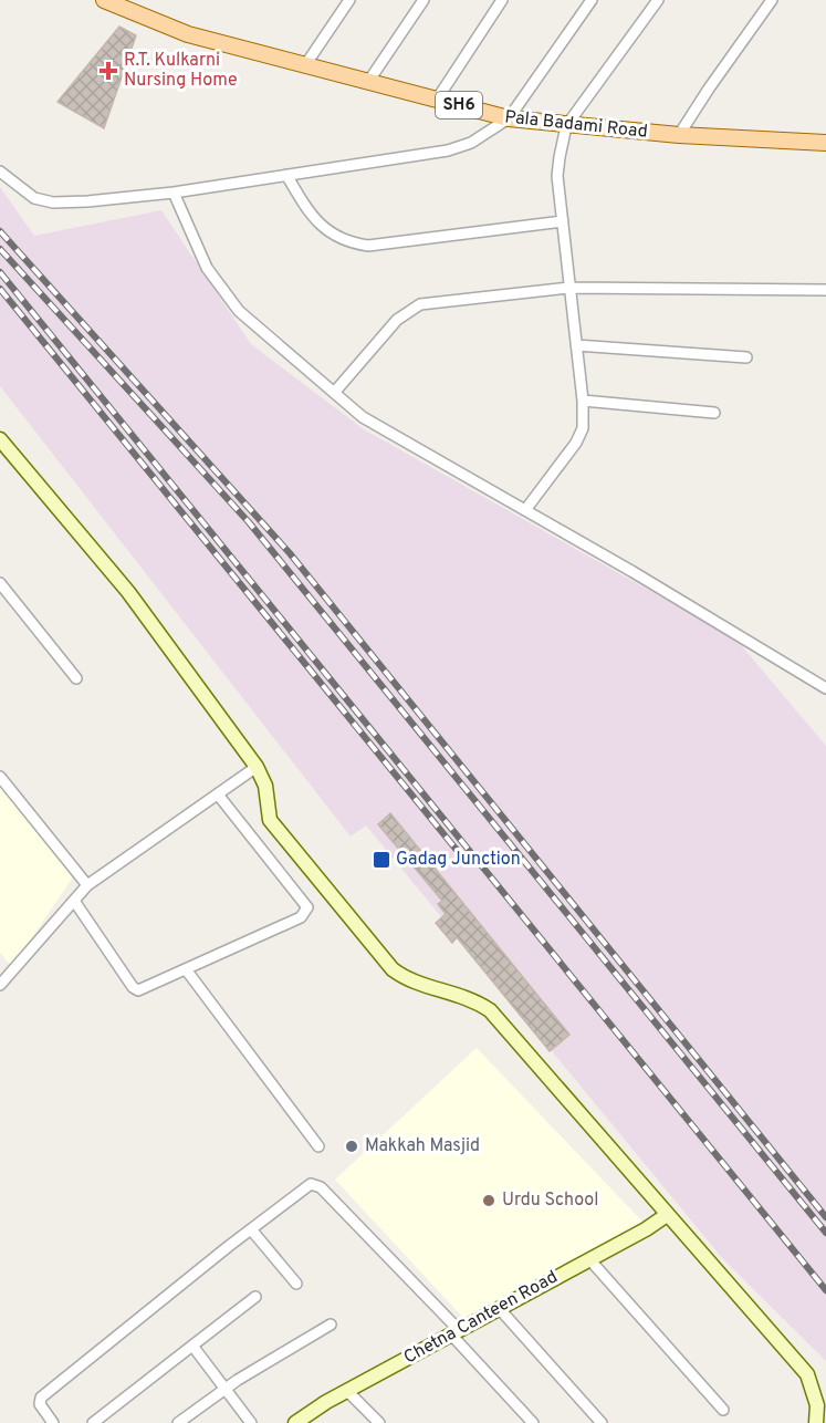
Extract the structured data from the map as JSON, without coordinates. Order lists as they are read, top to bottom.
{
  "streets": {
    "main road": ["SH6", "Pala Badami Road"],
    "street": ["Chetna Canteen Road"]
  },
  "places": {
    "health": ["R.T. Kulkarni Nursing Home"],
    "transit": ["Gadag Junction"],
    "other": ["Makkah Masjid", "Urdu School"]
  }
}
